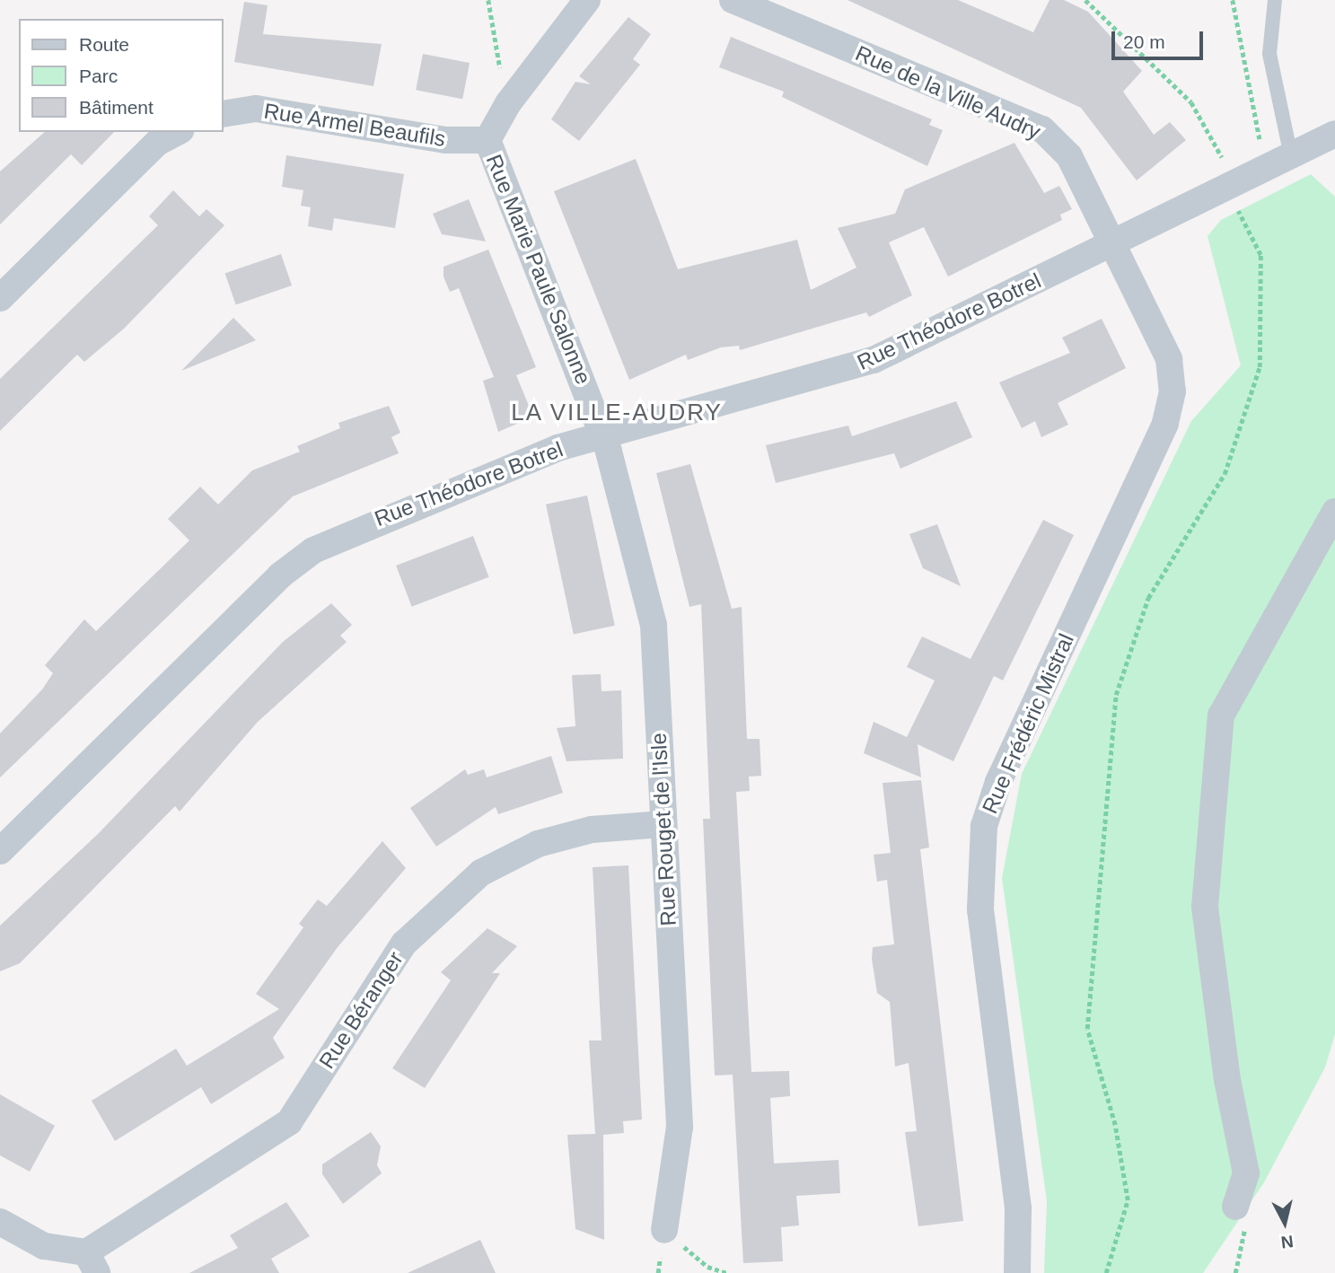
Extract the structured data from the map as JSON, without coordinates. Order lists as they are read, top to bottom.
{
  "streets": {
    "street": [
      "Rue de la Ville Audry",
      "Rue Armel Beaufils",
      "Rue Marie Paule Salonne",
      "Rue Théodore Botrel",
      "Rue Frédéric Mistral",
      "Rue Rouget de l'Isle",
      "Rue Béranger"
    ]
  },
  "crossings": [
    ["Rue de la Ville Audry", "Rue Théodore Botrel"],
    ["Rue de la Ville Audry", "Rue Frédéric Mistral"],
    ["Rue Armel Beaufils", "Rue Marie Paule Salonne"],
    ["Rue Marie Paule Salonne", "Rue Théodore Botrel"],
    ["Rue Marie Paule Salonne", "Rue Rouget de l'Isle"],
    ["Rue Théodore Botrel", "Rue Frédéric Mistral"],
    ["Rue Théodore Botrel", "Rue Rouget de l'Isle"],
    ["Rue Rouget de l'Isle", "Rue Béranger"]
  ],
  "districts": ["LA VILLE-AUDRY"],
  "legend": ["Route", "Parc", "Bâtiment"],
  "scale_bar": "20 m",
  "north": "bottom"
}
